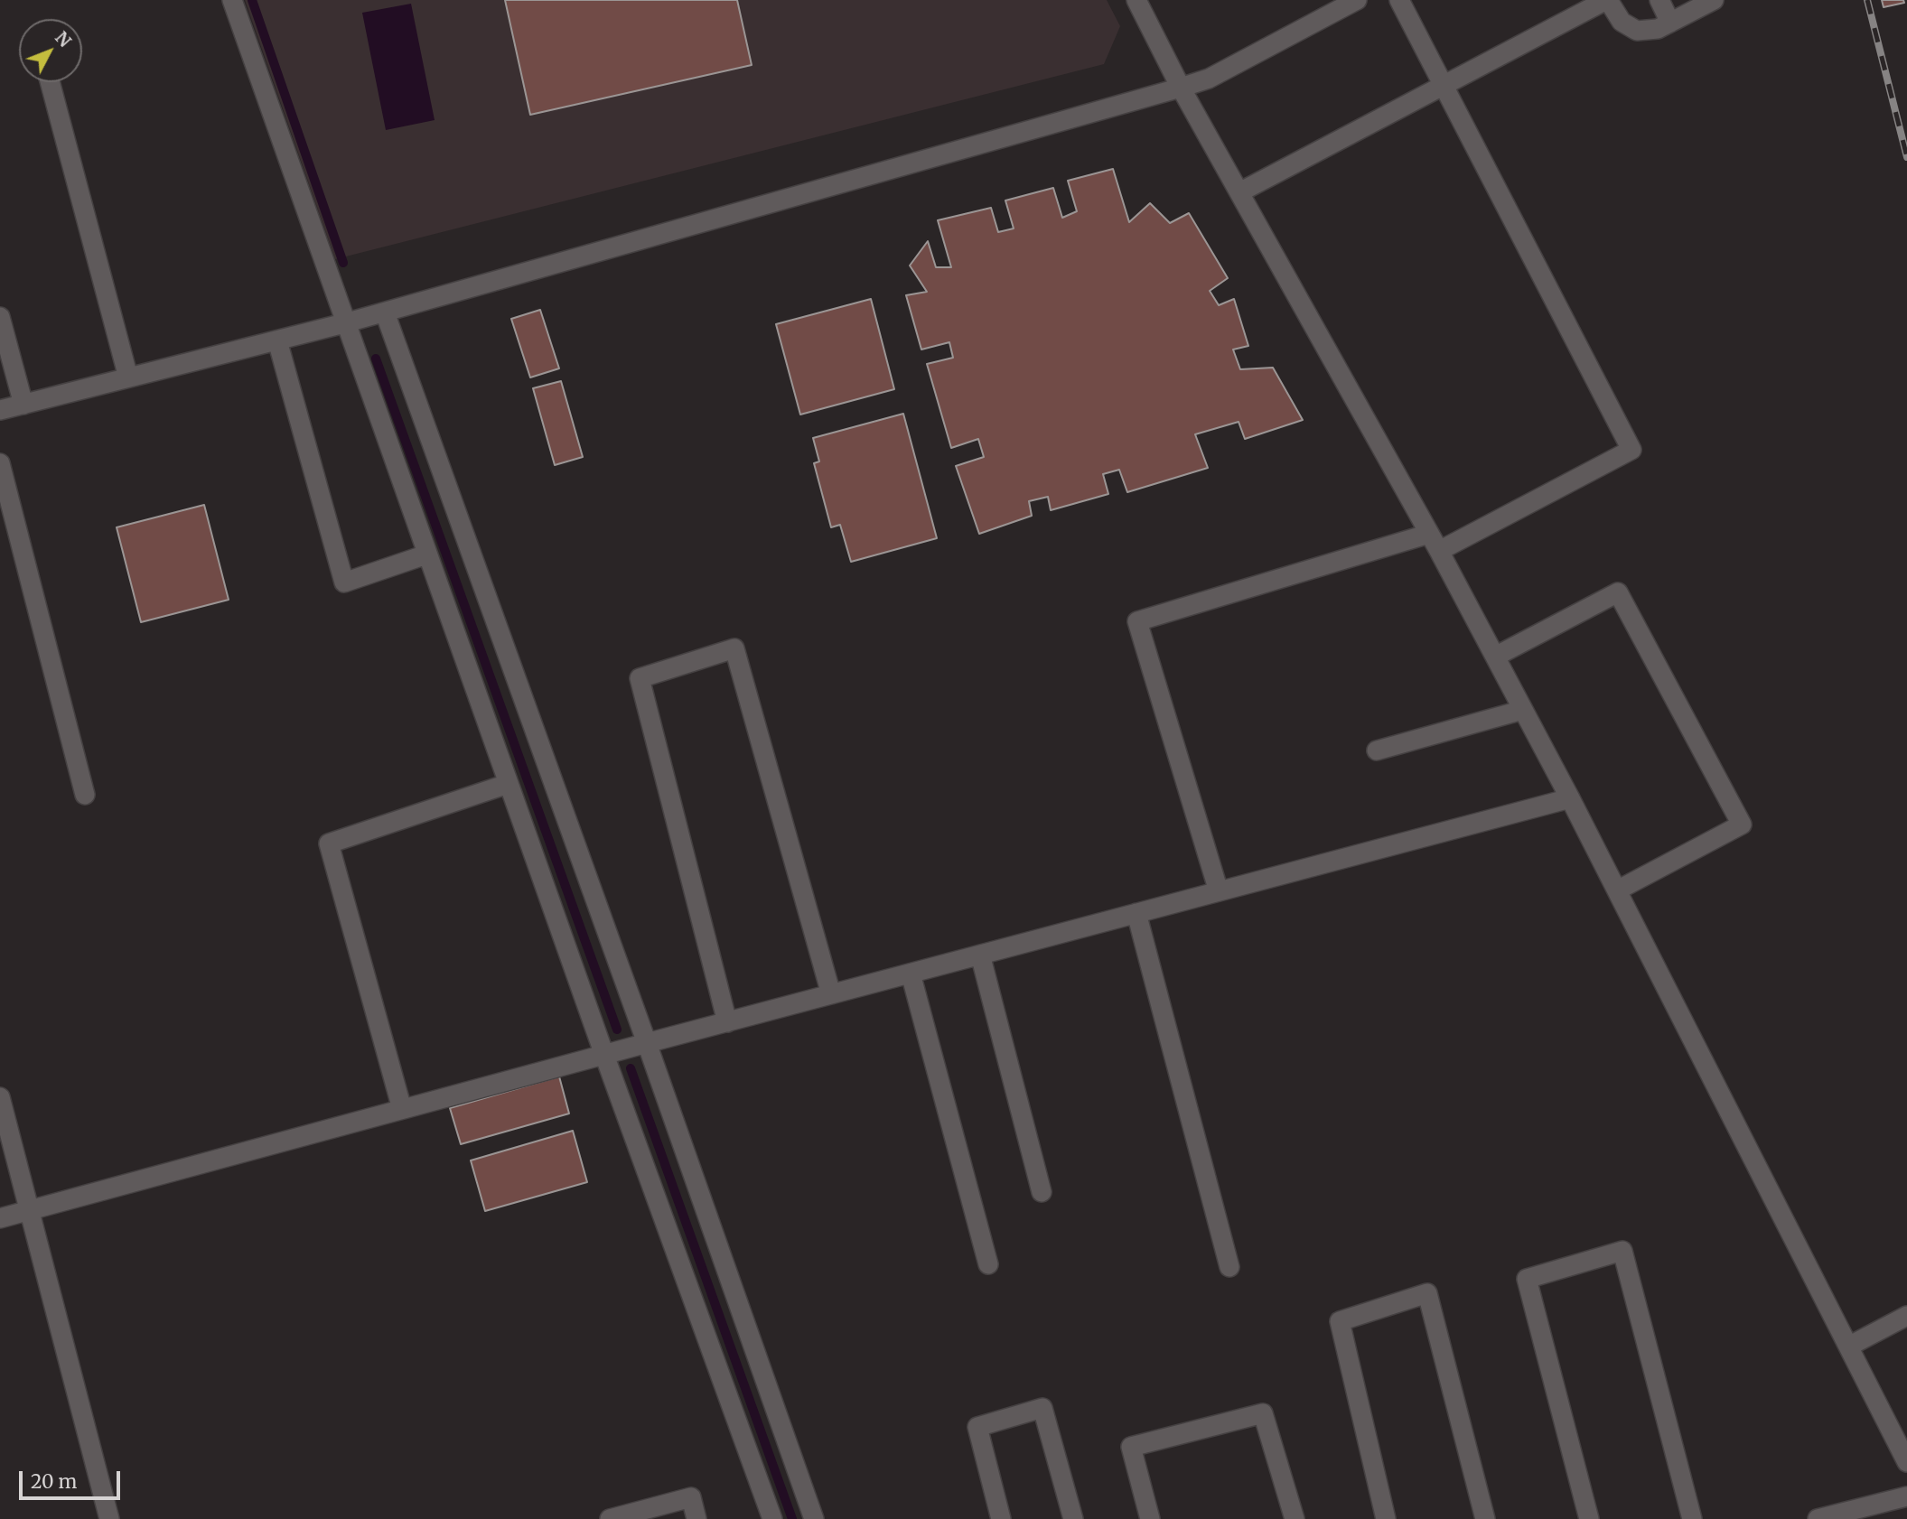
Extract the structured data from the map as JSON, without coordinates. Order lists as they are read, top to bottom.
{
  "scale_bar": "20 m",
  "north": "top right"
}
